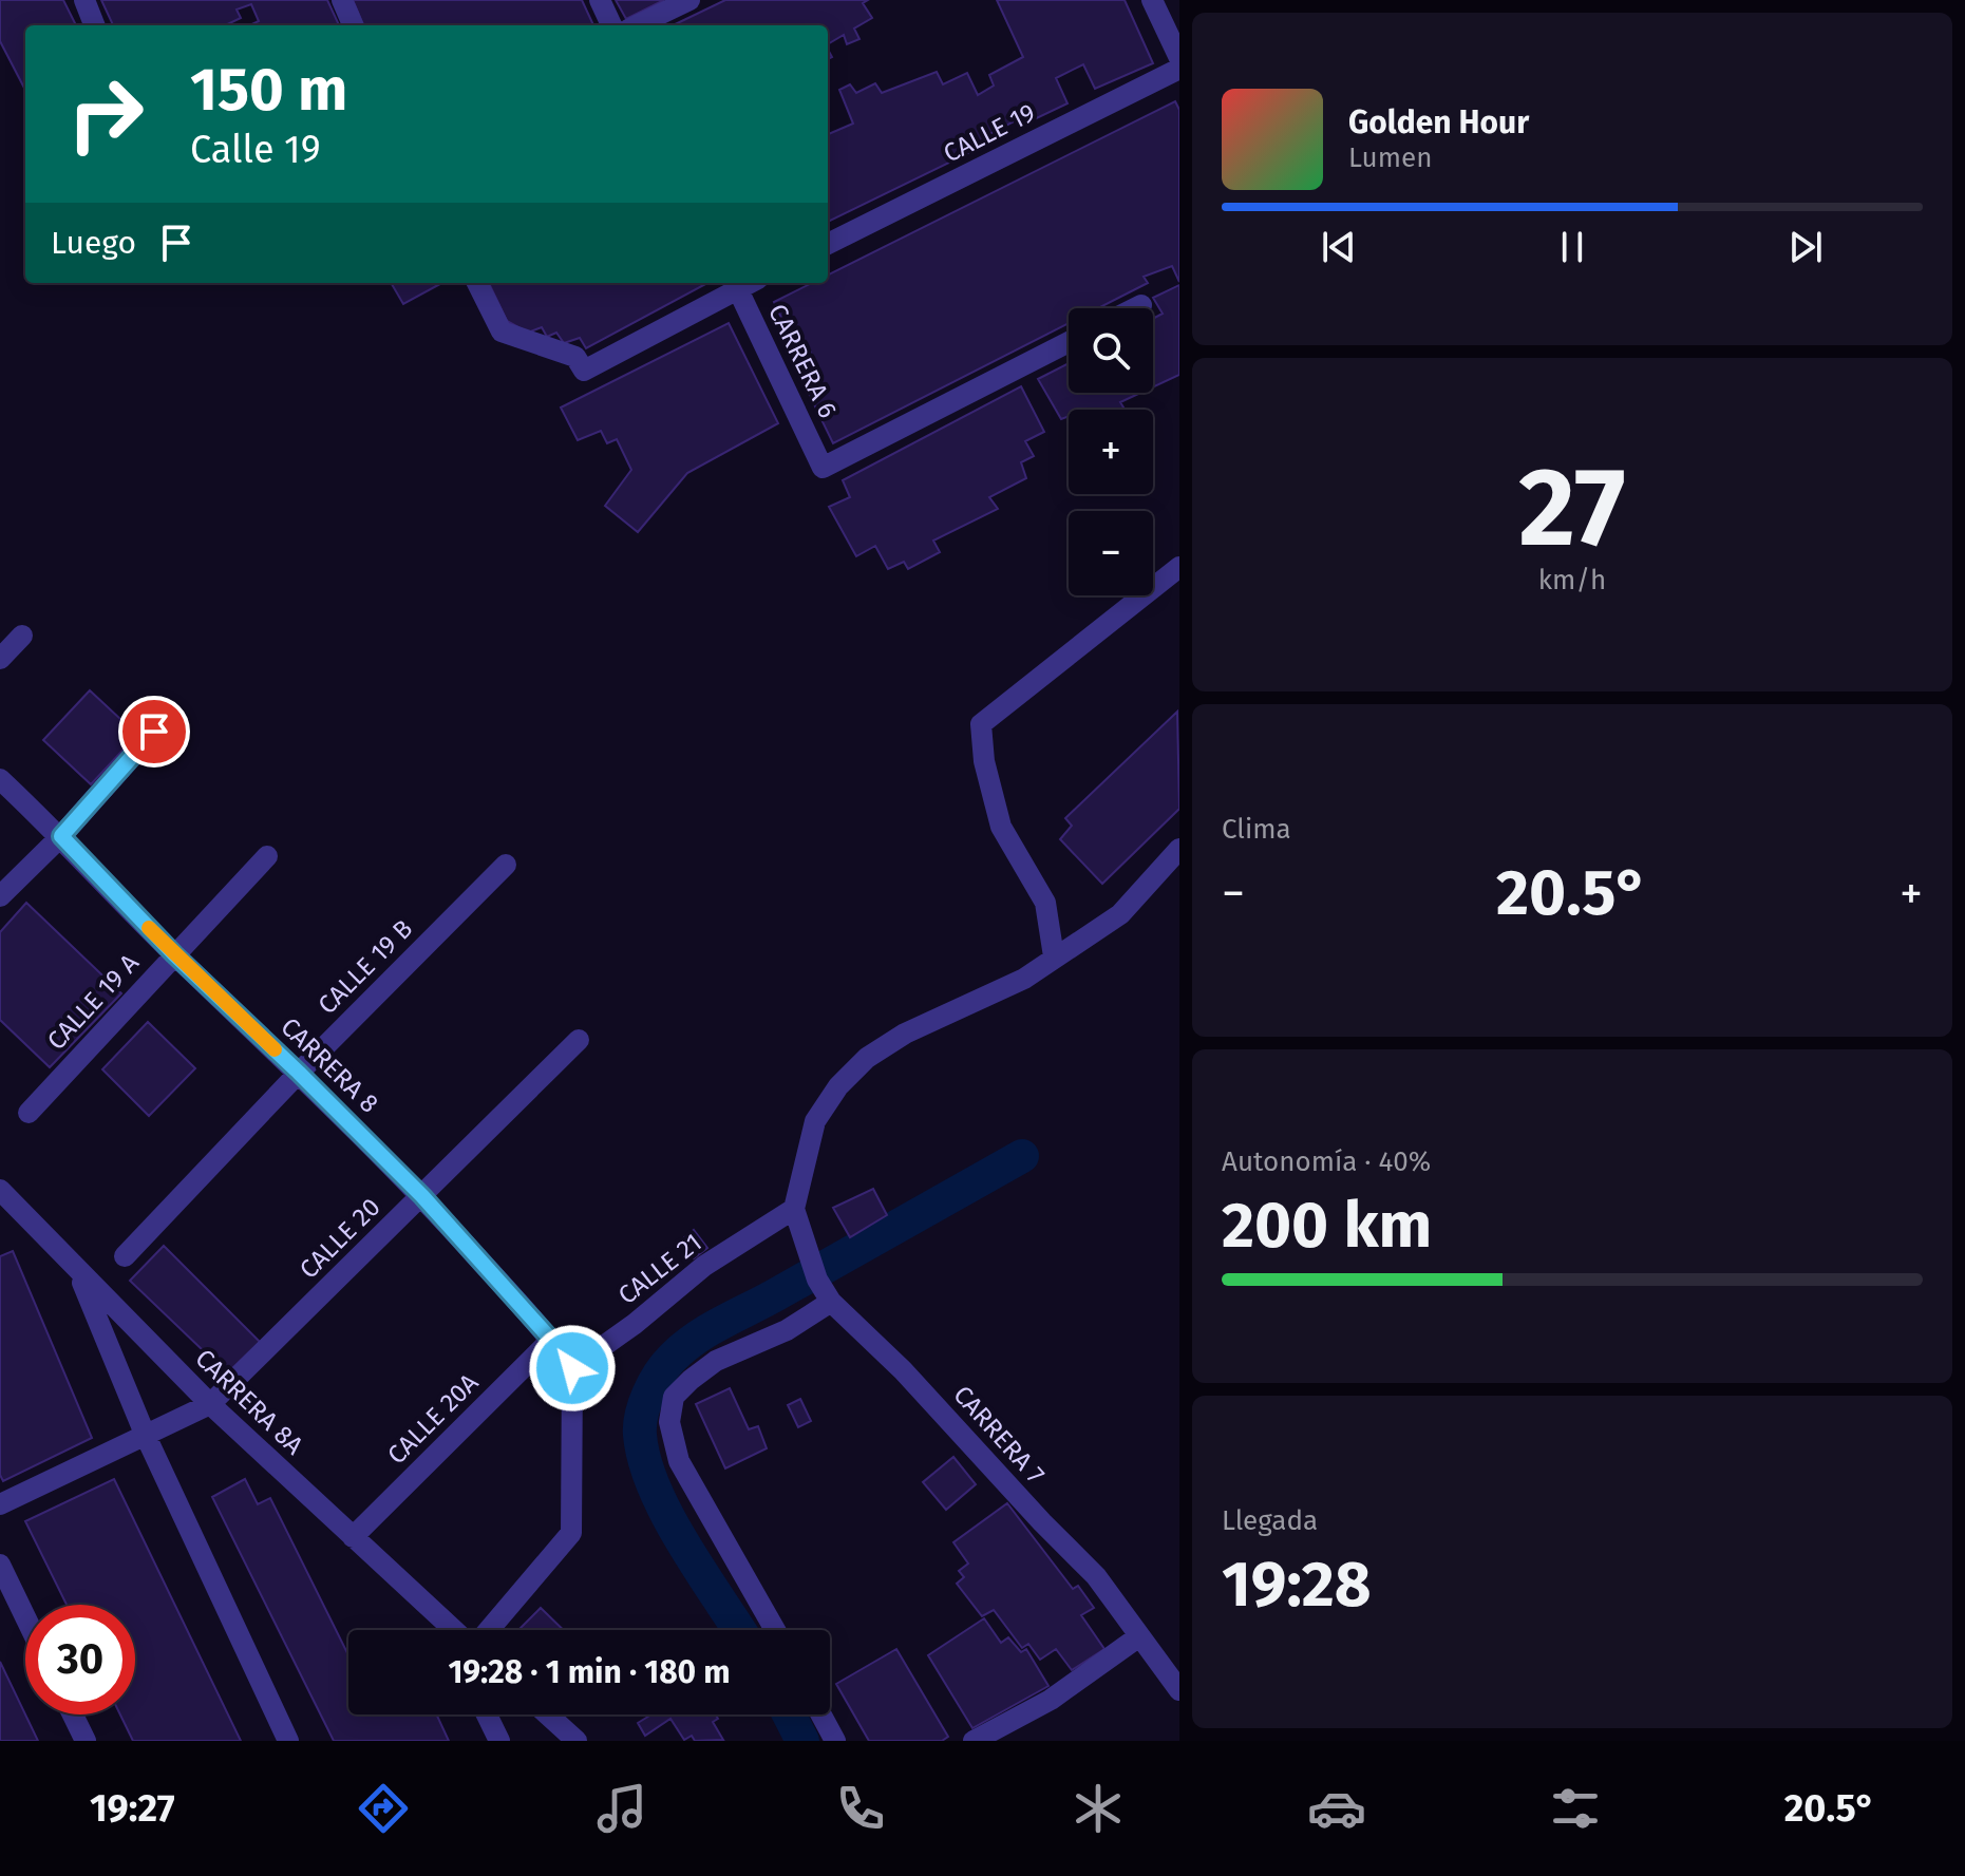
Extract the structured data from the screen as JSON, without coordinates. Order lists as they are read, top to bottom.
{
  "streets": {
    "street": [
      "CALLE 19",
      "CARRERA 6",
      "CALLE 19 B",
      "CALLE 19 A",
      "CARRERA 8",
      "CALLE 20",
      "CALLE 21",
      "CARRERA 8A",
      "CALLE 20A",
      "CARRERA 7"
    ]
  },
  "crossings": [
    ["CALLE 19 B", "CARRERA 8"],
    ["CALLE 19 A", "CARRERA 8"],
    ["CARRERA 8", "CALLE 20"],
    ["CARRERA 8", "CALLE 21"],
    ["CARRERA 8", "CALLE 20A"],
    ["CALLE 20", "CARRERA 8A"],
    ["CALLE 21", "CARRERA 7"],
    ["CARRERA 8A", "CALLE 20A"]
  ],
  "page": {
    "turn": ["150 m", "Calle 19"],
    "song": ["Golden Hour", "Lumen"],
    "then": "Luego",
    "map_buttons": ["+", "−"],
    "tile": [
      ["27", "km/h"],
      "Clima",
      ["Autonomía · 40%", "200 km"],
      ["Llegada", "19:28"]
    ],
    "heat": ["−", "20.5°", "+"],
    "limit": "30",
    "trip": "19:28 · 1 min · 180 m",
    "tabs": ["19:27", "20.5°"]
  }
}
